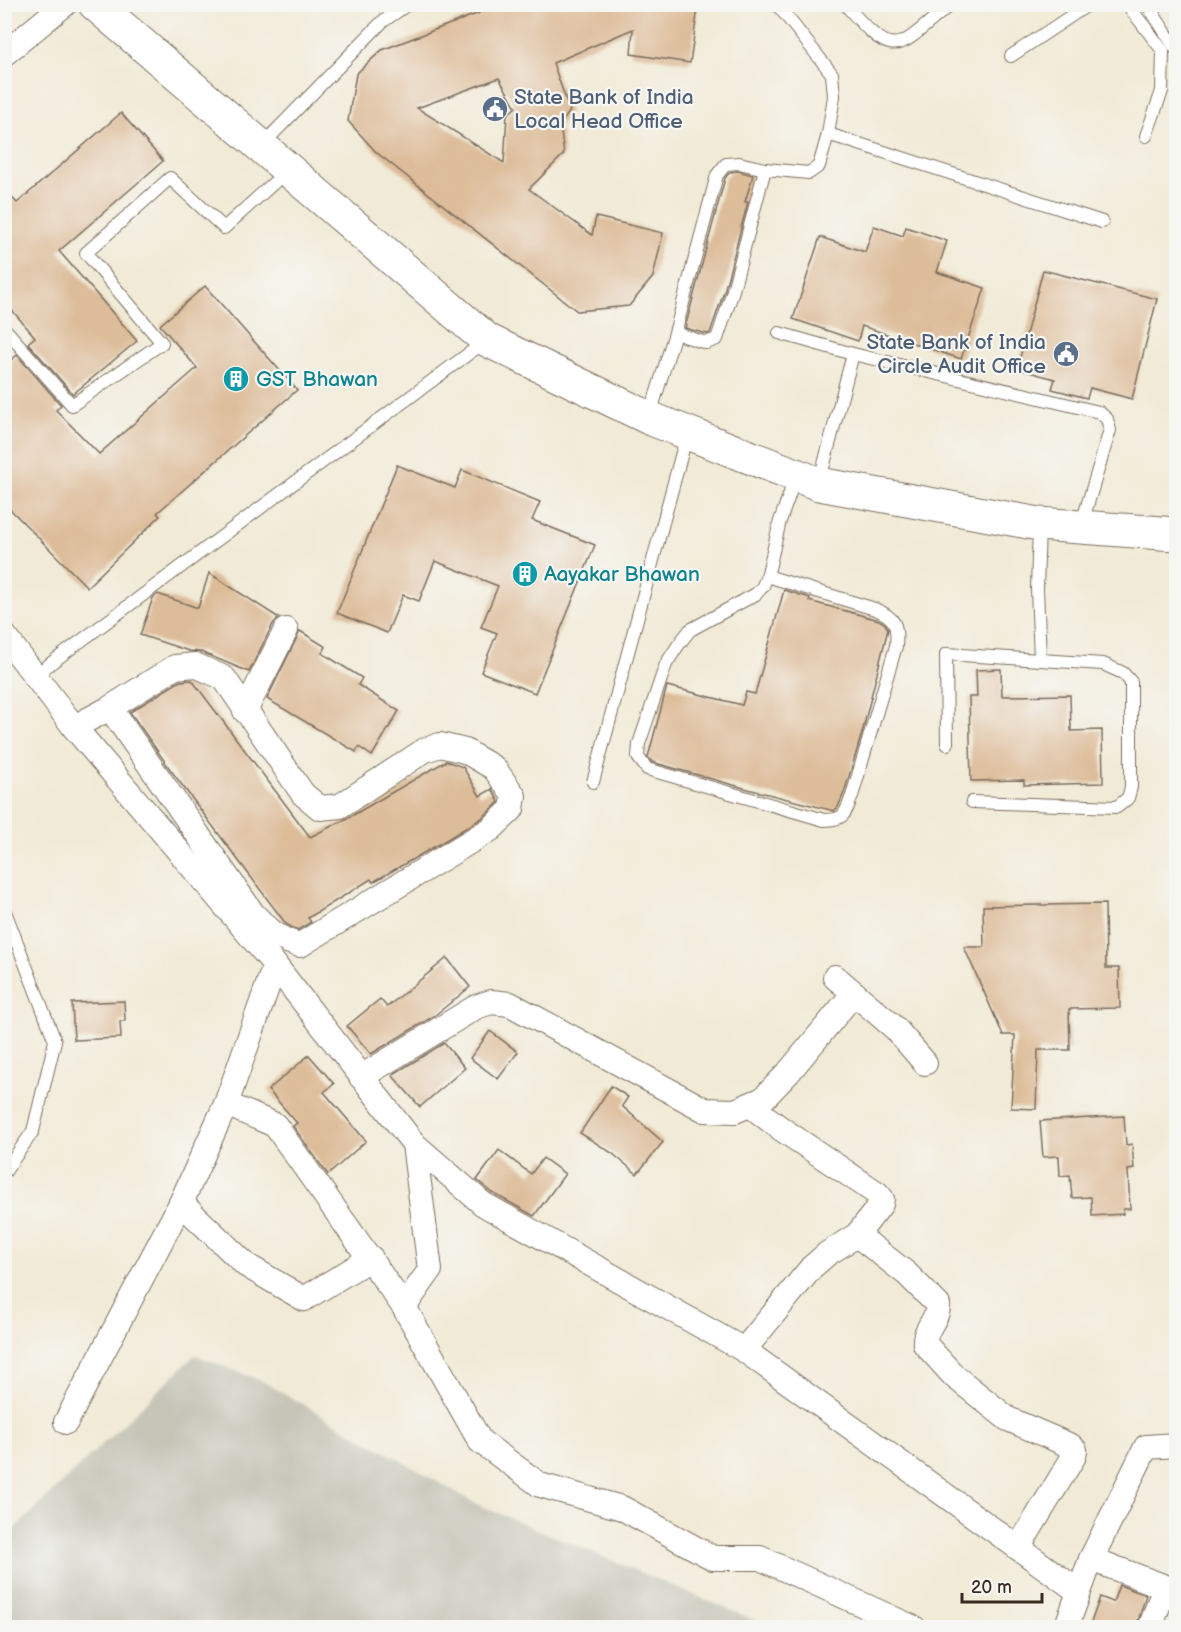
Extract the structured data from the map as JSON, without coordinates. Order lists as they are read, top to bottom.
{
  "places": {
    "public building": ["State Bank of India Local Head Office", "State Bank of India Circle Audit Office"],
    "building": ["GST Bhawan", "Aayakar Bhawan"]
  },
  "scale_bar": "20 m"
}
